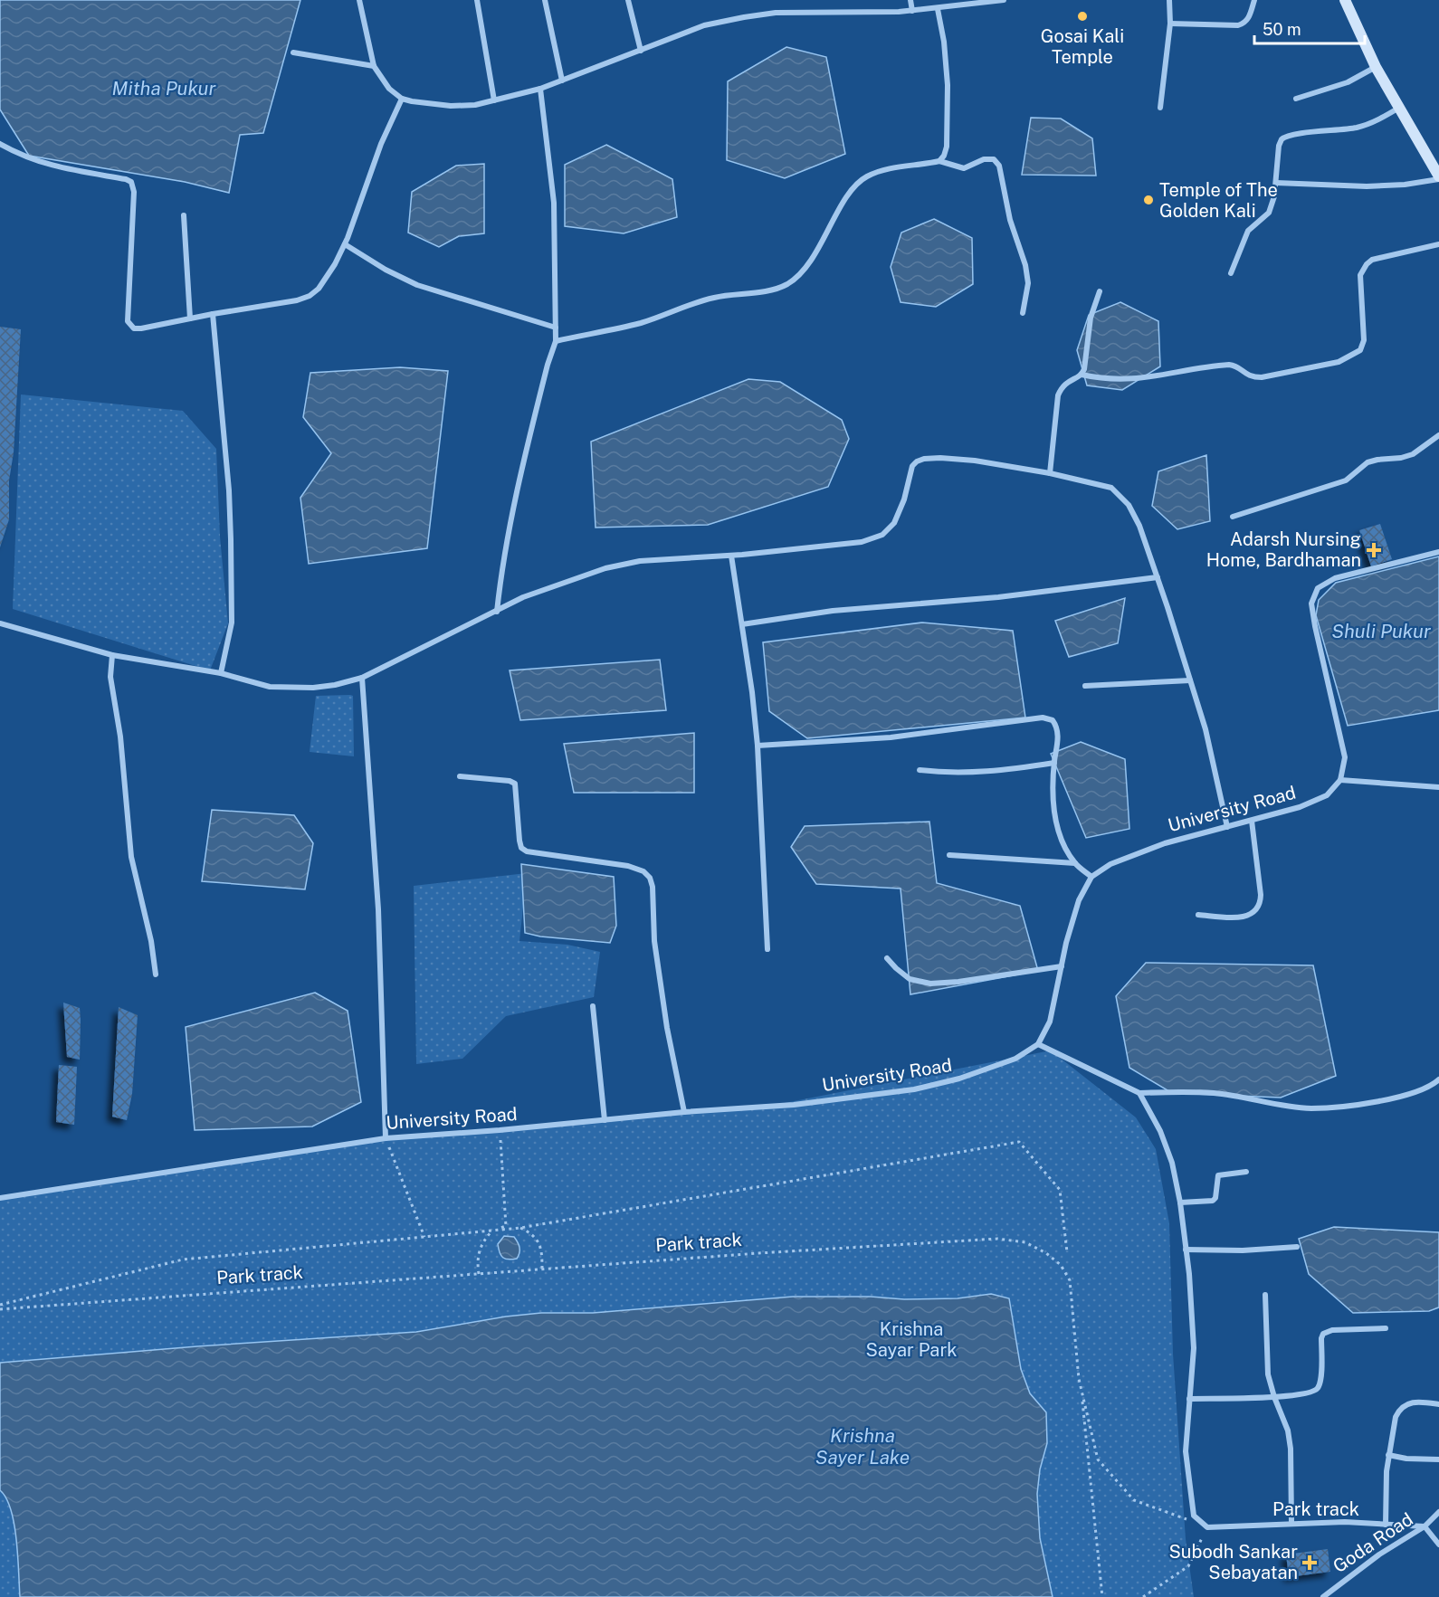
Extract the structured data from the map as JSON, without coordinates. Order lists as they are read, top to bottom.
{
  "streets": {
    "street": ["University Road", "Park track", "Goda Road"]
  },
  "crossings": [
    ["Park track", "Goda Road"]
  ],
  "water": ["Mitha Pukur", "Shuli Pukur", "Krishna Sayer Lake"],
  "parks": ["Krishna Sayar Park"],
  "places": {
    "other": ["Gosai Kali Temple", "Temple of The Golden Kali"],
    "health": ["Adarsh Nursing Home, Bardhaman", "Subodh Sankar Sebayatan"]
  },
  "scale_bar": "50 m"
}
